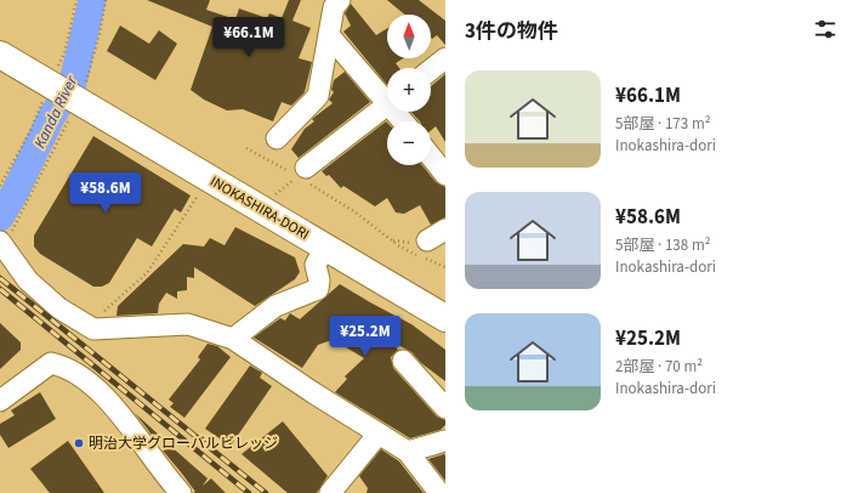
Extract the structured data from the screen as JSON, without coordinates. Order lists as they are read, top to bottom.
{
  "streets": {
    "main road": ["INOKASHIRA-DORI"]
  },
  "water": ["Kanda River"],
  "places": ["明治大学グローバルビレッジ"],
  "north": "top",
  "page": {
    "heading": "3件の物件",
    "map_buttons": ["+", "−"],
    "price": ["¥66.1M", "¥58.6M", "¥25.2M"],
    "list": [
      {
        "name": "¥66.1M",
        "note": "5部屋 · 173 m² · Inokashira-dori"
      },
      {
        "name": "¥58.6M",
        "note": "5部屋 · 138 m² · Inokashira-dori"
      },
      {
        "name": "¥25.2M",
        "note": "2部屋 · 70 m² · Inokashira-dori"
      }
    ]
  }
}
